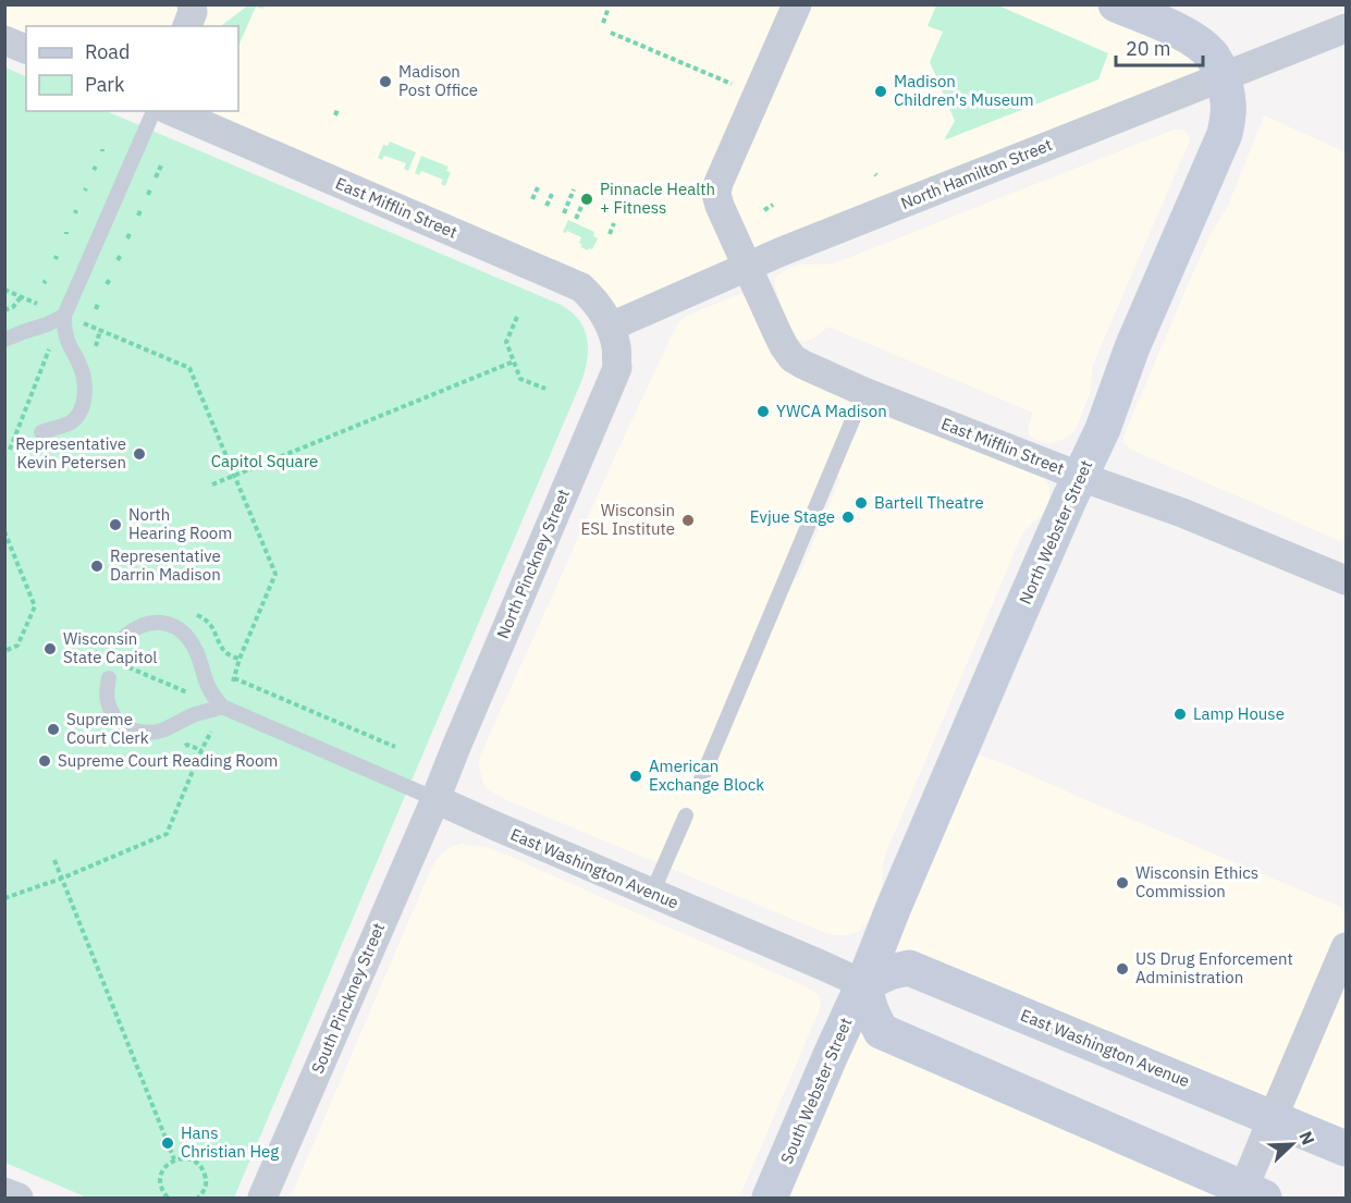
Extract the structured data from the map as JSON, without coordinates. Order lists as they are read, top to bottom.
{
  "streets": {
    "street": [
      "North Hamilton Street",
      "East Mifflin Street",
      "North Webster Street",
      "North Pinckney Street",
      "East Washington Avenue",
      "South Pinckney Street",
      "South Webster Street"
    ]
  },
  "crossings": [
    ["North Hamilton Street", "East Mifflin Street"],
    ["North Hamilton Street", "North Webster Street"],
    ["North Hamilton Street", "North Pinckney Street"],
    ["East Mifflin Street", "North Webster Street"],
    ["East Mifflin Street", "North Pinckney Street"],
    ["North Webster Street", "East Washington Avenue"],
    ["North Webster Street", "South Webster Street"],
    ["North Pinckney Street", "East Washington Avenue"],
    ["North Pinckney Street", "South Pinckney Street"],
    ["East Washington Avenue", "South Pinckney Street"],
    ["East Washington Avenue", "South Webster Street"]
  ],
  "parks": ["Capitol Square"],
  "places": [
    "Madison Post Office",
    "Madison Children's Museum",
    "Pinnacle Health + Fitness",
    "YWCA Madison",
    "Representative Kevin Petersen",
    "Bartell Theatre",
    "Evjue Stage",
    "Wisconsin ESL Institute",
    "North Hearing Room",
    "Representative Darrin Madison",
    "Wisconsin State Capitol",
    "Lamp House",
    "Supreme Court Clerk",
    "Supreme Court Reading Room",
    "American Exchange Block",
    "Wisconsin Ethics Commission",
    "US Drug Enforcement Administration",
    "Hans Christian Heg"
  ],
  "legend": ["Road", "Park"],
  "scale_bar": "20 m",
  "north": "top right"
}
